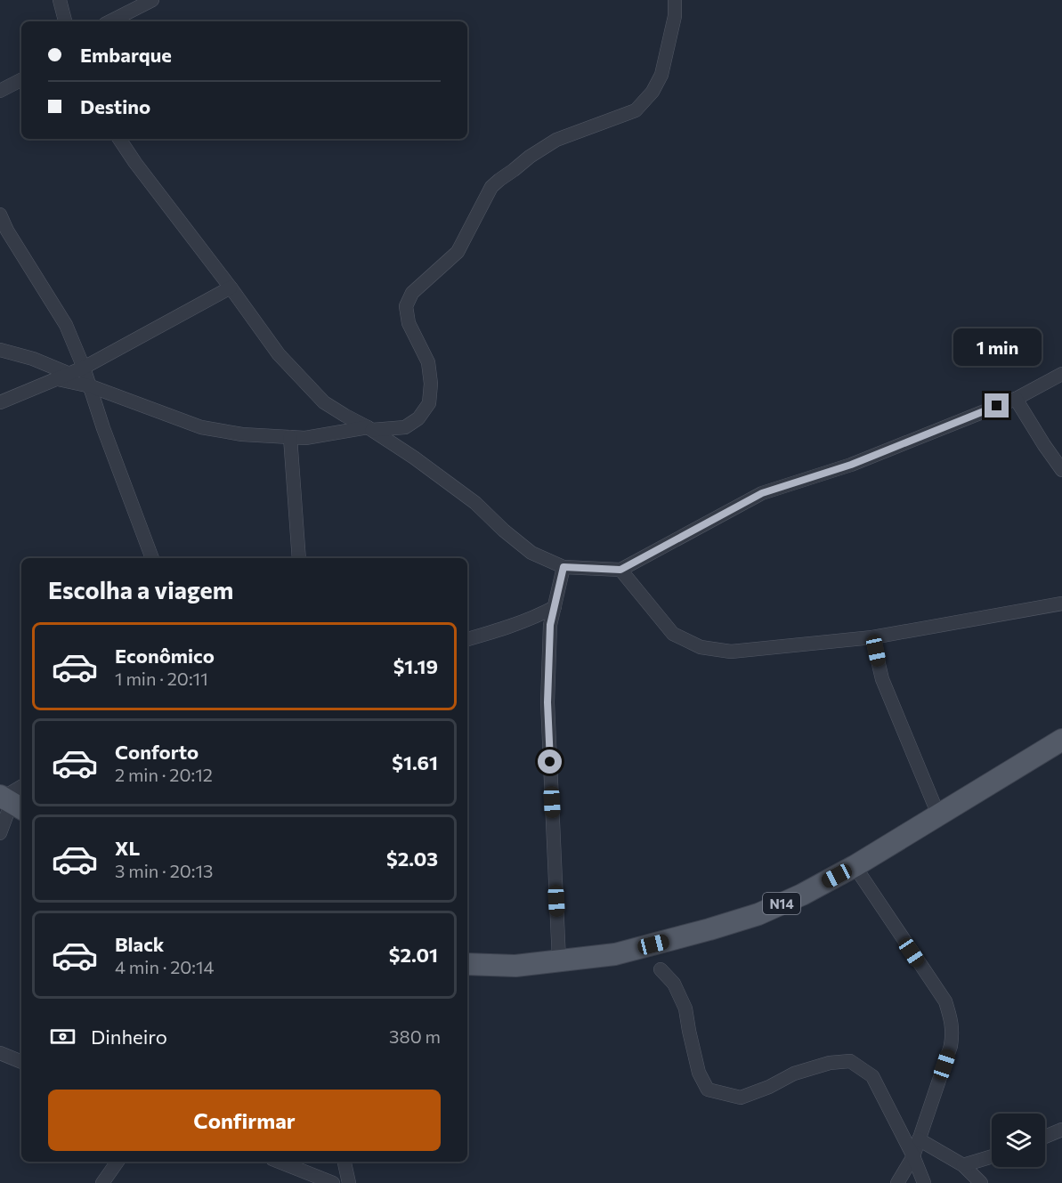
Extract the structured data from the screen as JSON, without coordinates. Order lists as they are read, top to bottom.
{
  "streets": {
    "main road": ["N14"]
  },
  "page": {
    "banner": ["Embarque", "Destino"],
    "bubble": "1 min",
    "heading": "Escolha a viagem",
    "list": [
      {
        "name": "Econômico",
        "note": "1 min · 20:11",
        "value": "$1.19"
      },
      {
        "name": "Conforto",
        "note": "2 min · 20:12",
        "value": "$1.61"
      },
      {
        "name": "XL",
        "note": "3 min · 20:13",
        "value": "$2.03"
      },
      {
        "name": "Black",
        "note": "4 min · 20:14",
        "value": "$2.01"
      }
    ],
    "pay": ["Dinheiro", "380 m"],
    "buttons": "Confirmar"
  }
}
